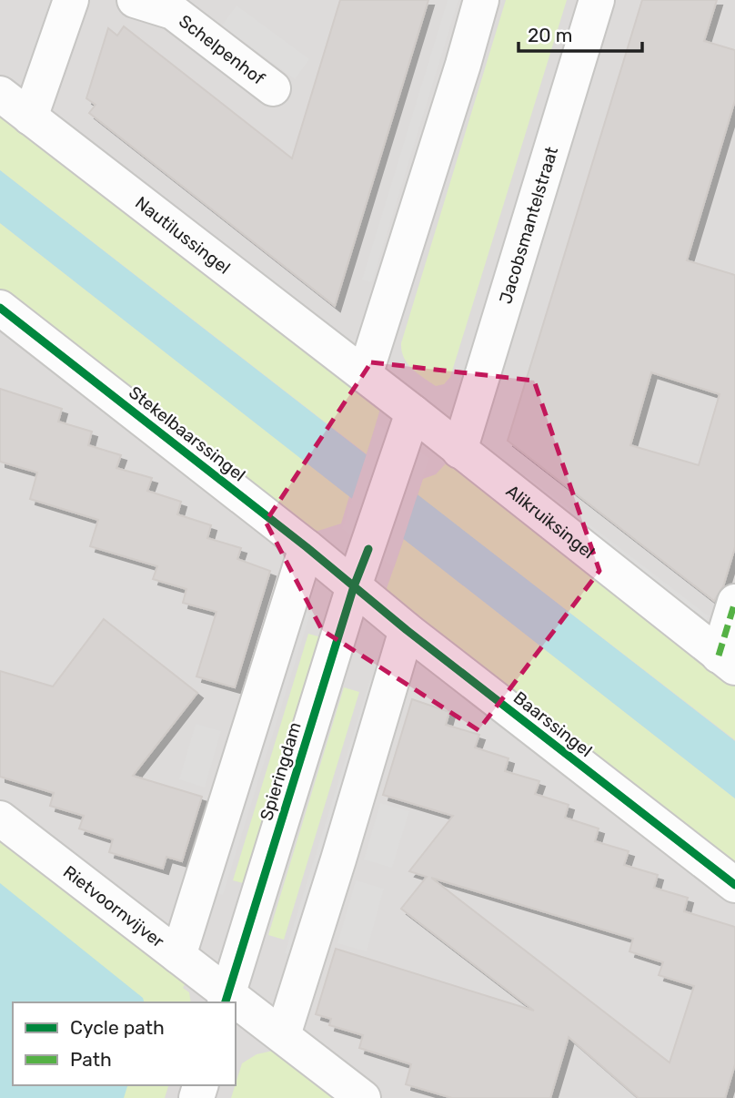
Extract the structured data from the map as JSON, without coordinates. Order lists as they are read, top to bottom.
{
  "streets": {
    "street": [
      "Schelpenhof",
      "Jacobsmantelstraat",
      "Nautilussingel",
      "Stekelbaarssingel",
      "Alikruiksingel",
      "Baarssingel",
      "Spieringdam",
      "Rietvoornvijver"
    ]
  },
  "crossings": [
    ["Jacobsmantelstraat", "Alikruiksingel"],
    ["Nautilussingel", "Alikruiksingel"],
    ["Stekelbaarssingel", "Baarssingel"],
    ["Stekelbaarssingel", "Spieringdam"],
    ["Alikruiksingel", "Spieringdam"],
    ["Baarssingel", "Spieringdam"],
    ["Spieringdam", "Rietvoornvijver"]
  ],
  "legend": ["Cycle path", "Path"],
  "scale_bar": "20 m"
}
